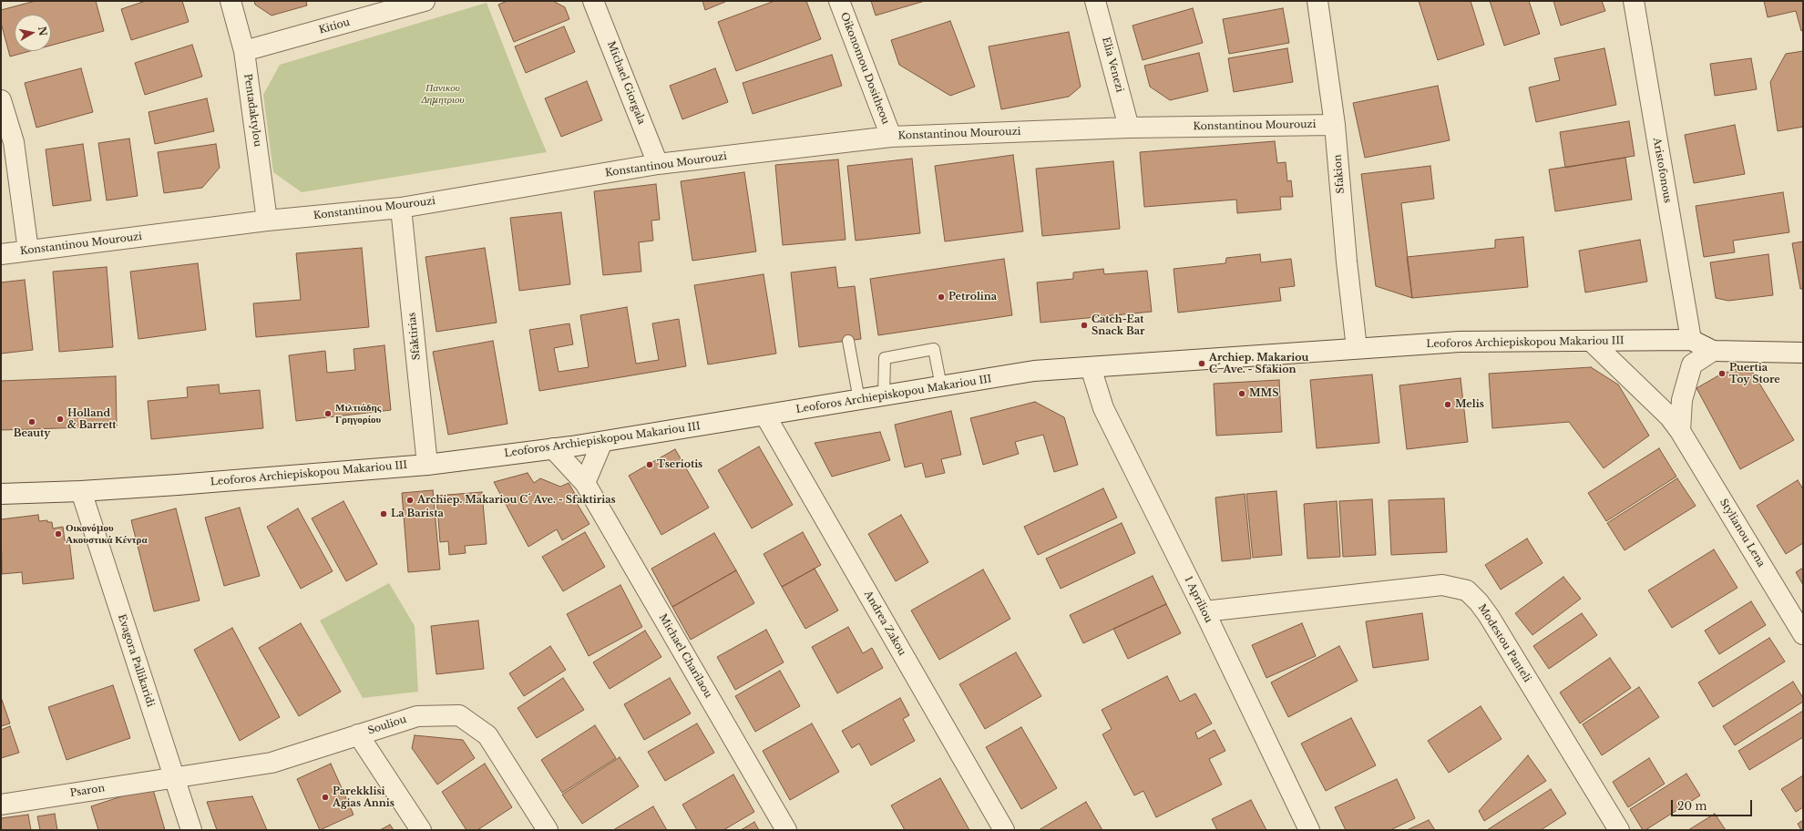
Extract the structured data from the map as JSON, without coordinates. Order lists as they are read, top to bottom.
{
  "streets": {
    "street": [
      "Kitiou",
      "Elia Venezi",
      "Oikonomou Dositheou",
      "Michael Giorgala",
      "Pentadaktylou",
      "Konstantinou Mourouzi",
      "Aristofonous",
      "Sfakion",
      "Sfaktirias",
      "Leoforos Archiepiskopou Makariou III",
      "Stylianou Lena",
      "1 Apriliou",
      "Andrea Zakou",
      "Modestou Panteli",
      "Michael Charilaou",
      "Evagora Pallikaridi",
      "Souliou",
      "Psaron"
    ]
  },
  "crossings": [
    ["Kitiou", "Pentadaktylou"],
    ["Elia Venezi", "Konstantinou Mourouzi"],
    ["Oikonomou Dositheou", "Konstantinou Mourouzi"],
    ["Michael Giorgala", "Konstantinou Mourouzi"],
    ["Pentadaktylou", "Konstantinou Mourouzi"],
    ["Konstantinou Mourouzi", "Sfakion"],
    ["Konstantinou Mourouzi", "Sfaktirias"],
    ["Aristofonous", "Leoforos Archiepiskopou Makariou III"],
    ["Sfakion", "Leoforos Archiepiskopou Makariou III"],
    ["Sfaktirias", "Leoforos Archiepiskopou Makariou III"],
    ["Leoforos Archiepiskopou Makariou III", "Stylianou Lena"],
    ["Leoforos Archiepiskopou Makariou III", "1 Apriliou"],
    ["Leoforos Archiepiskopou Makariou III", "Andrea Zakou"],
    ["Leoforos Archiepiskopou Makariou III", "Michael Charilaou"],
    ["Leoforos Archiepiskopou Makariou III", "Evagora Pallikaridi"],
    ["1 Apriliou", "Modestou Panteli"],
    ["Evagora Pallikaridi", "Souliou"],
    ["Evagora Pallikaridi", "Psaron"],
    ["Souliou", "Psaron"]
  ],
  "parks": ["Πανικου Δημητριου"],
  "places": [
    "Petrolina",
    "Catch-Eat Snack Bar",
    "Archiep. Makariou C´ Ave. - Sfakion",
    "Puertia Toy Store",
    "MMS",
    "Melis",
    "Μιλτιάδης Γρηγορίου",
    "Holland & Barrett",
    "Beauty",
    "Tseriotis",
    "Archiep. Makariou C´ Ave. - Sfaktirias",
    "La Barista",
    "Οικονόμου Ακουστικά Κέντρα",
    "Parekklisi Agias Annis"
  ],
  "scale_bar": "20 m",
  "north": "right"
}
